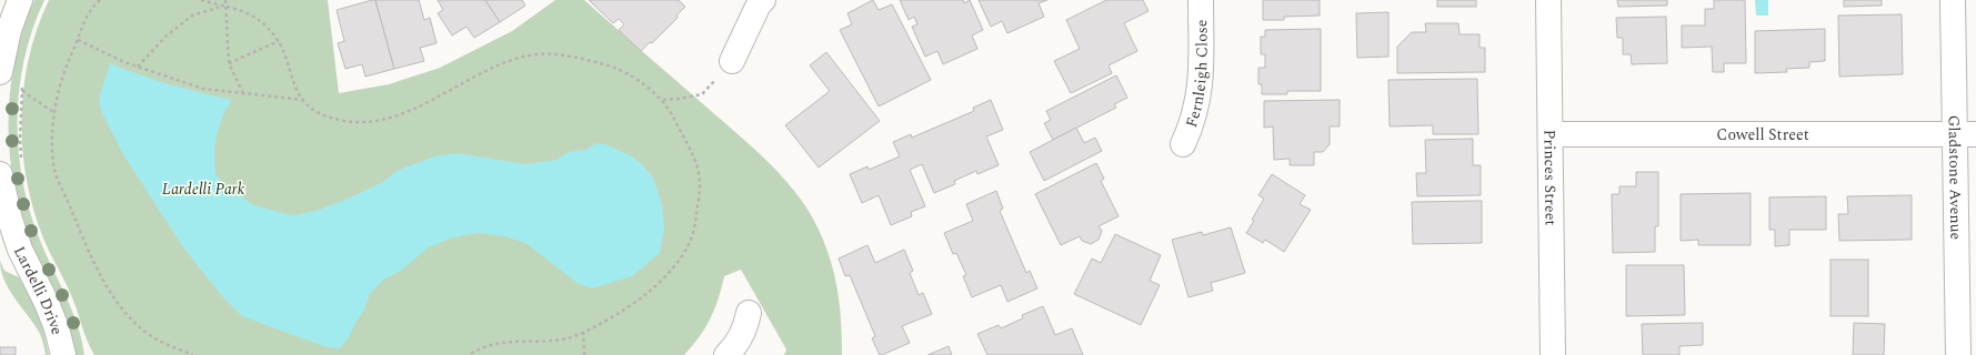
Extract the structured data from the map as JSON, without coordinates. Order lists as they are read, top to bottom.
{
  "streets": {
    "street": [
      "Fernleigh Close",
      "Cowell Street",
      "Princes Street",
      "Gladstone Avenue",
      "Lardelli Drive"
    ]
  },
  "crossings": [
    ["Cowell Street", "Princes Street"],
    ["Cowell Street", "Gladstone Avenue"]
  ],
  "parks": ["Lardelli Park"]
}
